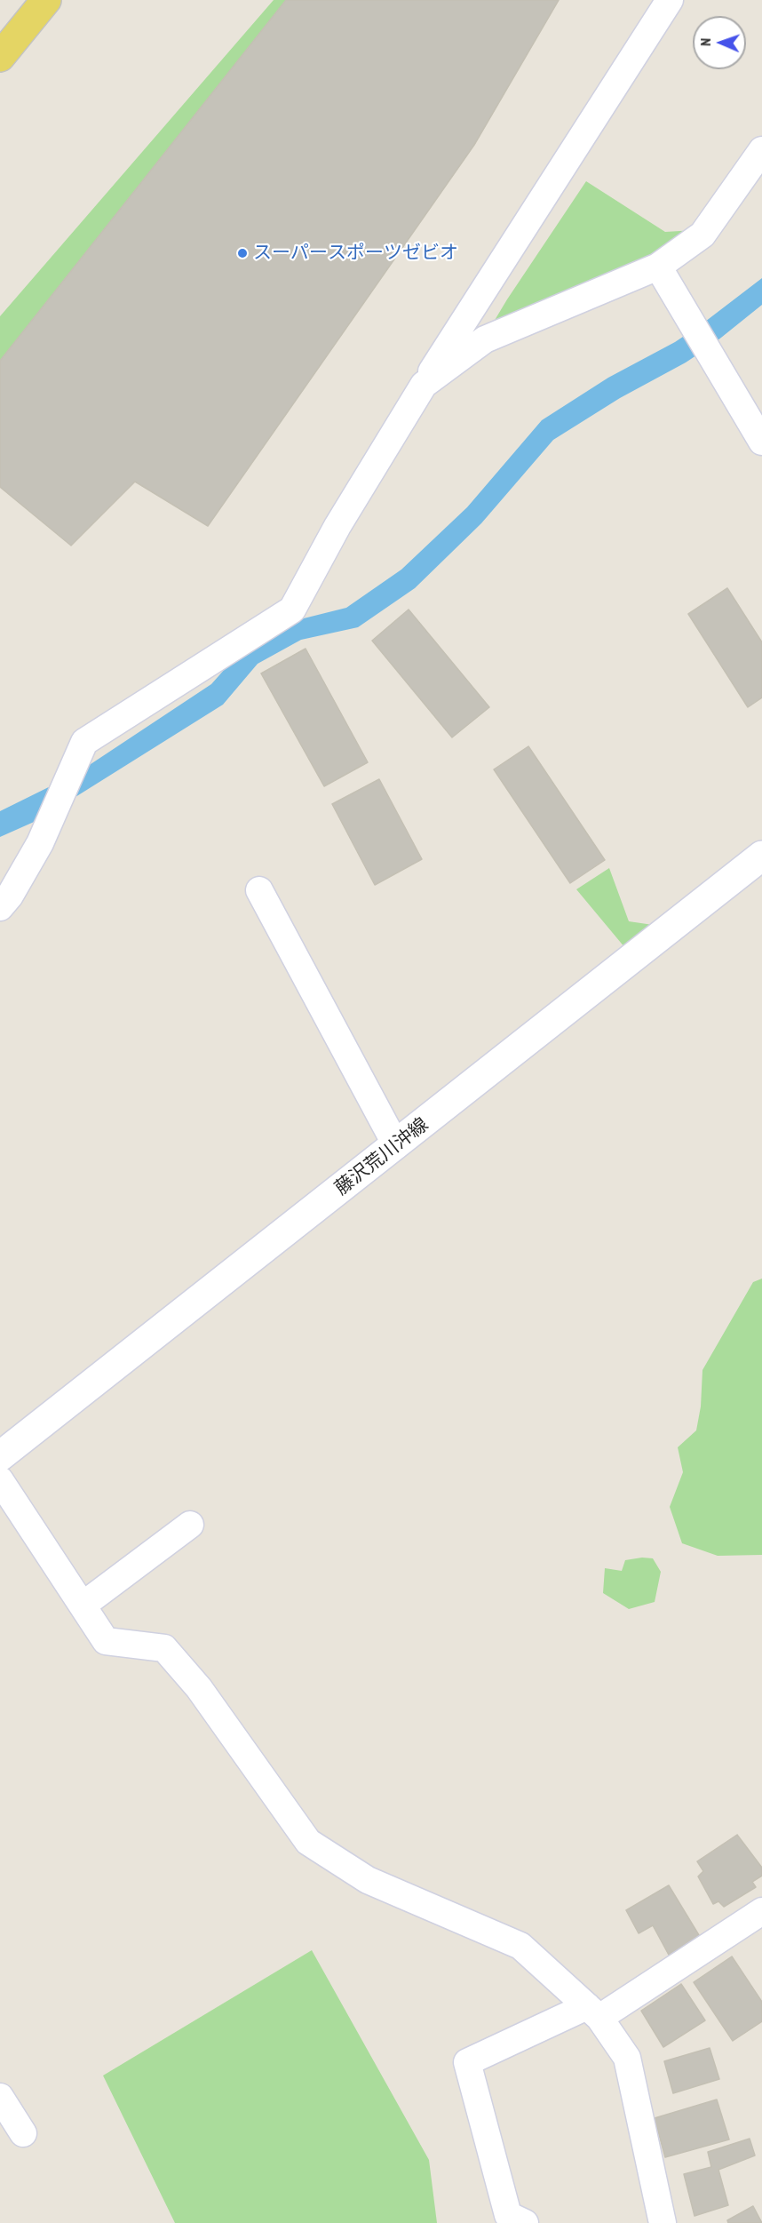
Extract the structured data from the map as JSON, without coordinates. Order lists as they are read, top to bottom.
{
  "streets": {
    "main road": ["藤沢荒川沖線"]
  },
  "places": ["スーパースポーツゼビオ"],
  "north": "left"
}
